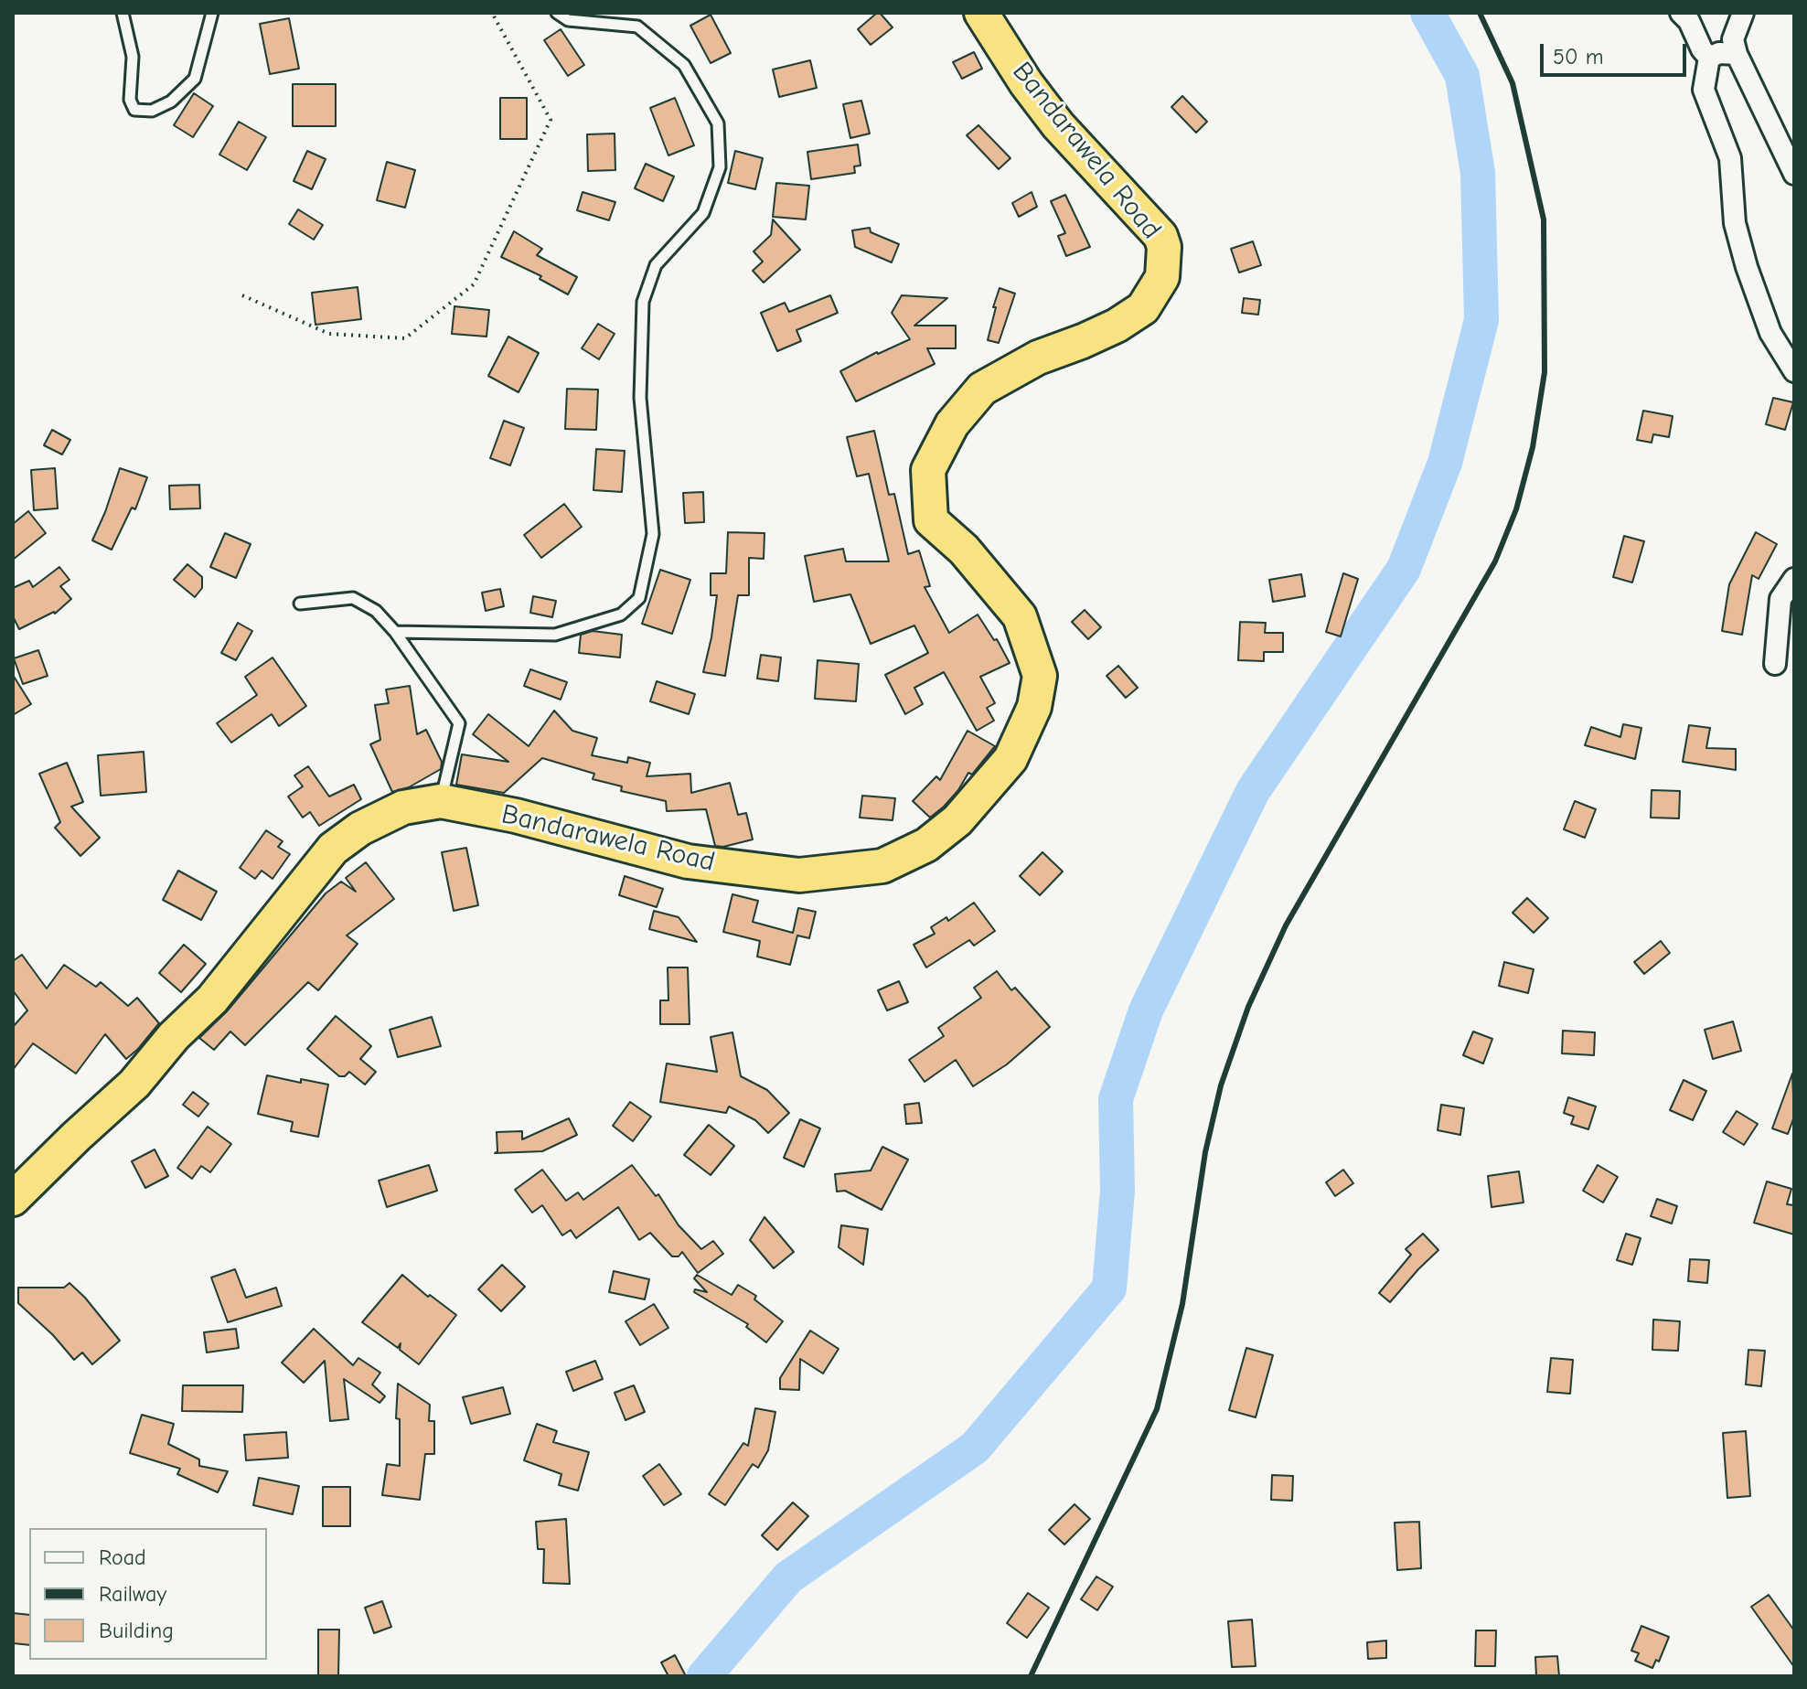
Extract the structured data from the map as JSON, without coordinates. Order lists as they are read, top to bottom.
{
  "streets": {
    "highway": ["Bandarawela Road"]
  },
  "legend": ["Road", "Railway", "Building"],
  "scale_bar": "50 m"
}
